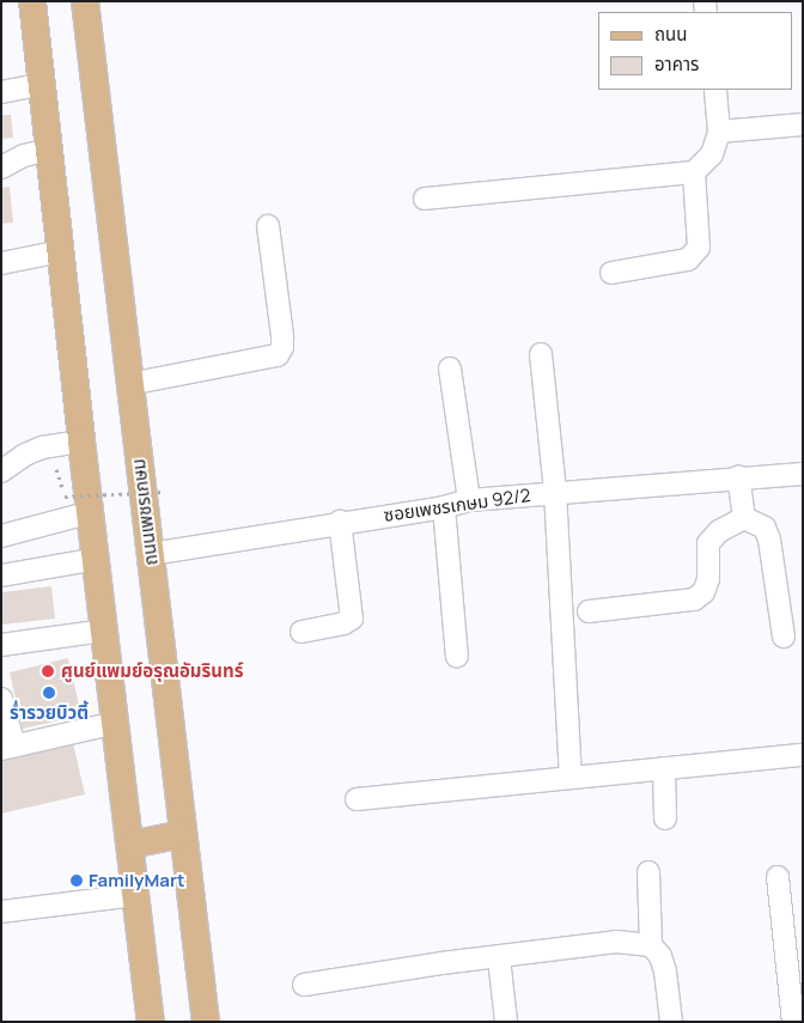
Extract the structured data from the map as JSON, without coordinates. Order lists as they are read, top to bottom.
{
  "streets": {
    "main road": ["ถนนเพชรเกษม"],
    "street": ["ซอยเพชรเกษม 92/2"]
  },
  "crossings": [
    ["ซอยเพชรเกษม 92/2", "ถนนเพชรเกษม"]
  ],
  "places": ["ศูนย์แพมย์อรุณอัมรินทร์", "ร่ำรวยบิวตี้", "FamilyMart"],
  "legend": ["ถนน", "อาคาร"]
}
